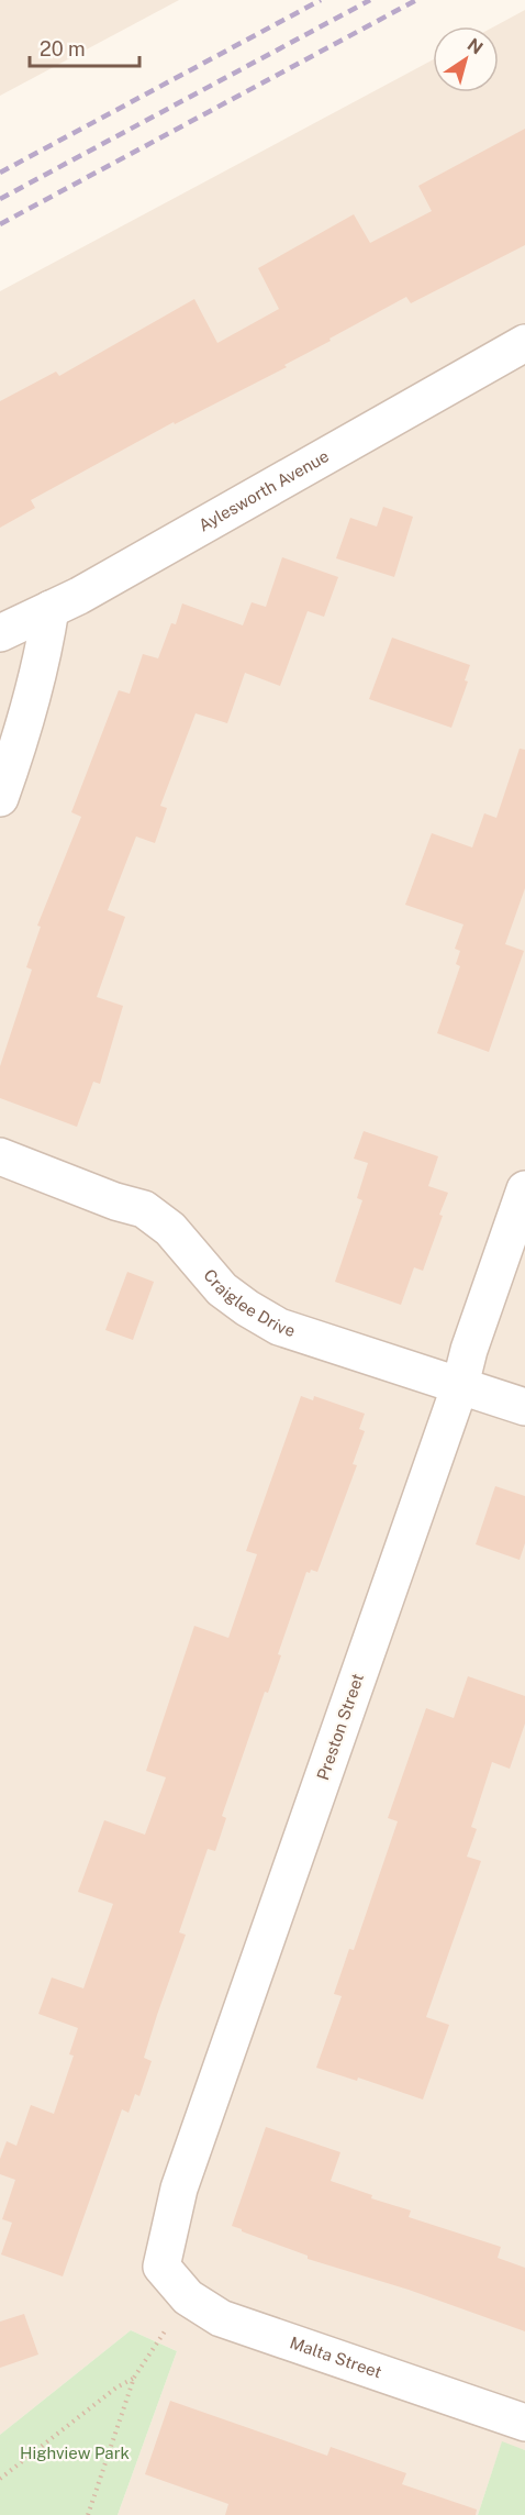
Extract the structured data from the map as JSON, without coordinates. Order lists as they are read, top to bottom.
{
  "streets": {
    "street": [
      "Aylesworth Avenue",
      "Craiglee Drive",
      "Preston Street",
      "Malta Street"
    ]
  },
  "crossings": [
    ["Craiglee Drive", "Preston Street"],
    ["Preston Street", "Malta Street"]
  ],
  "parks": ["Highview Park"],
  "scale_bar": "20 m",
  "north": "top right"
}
